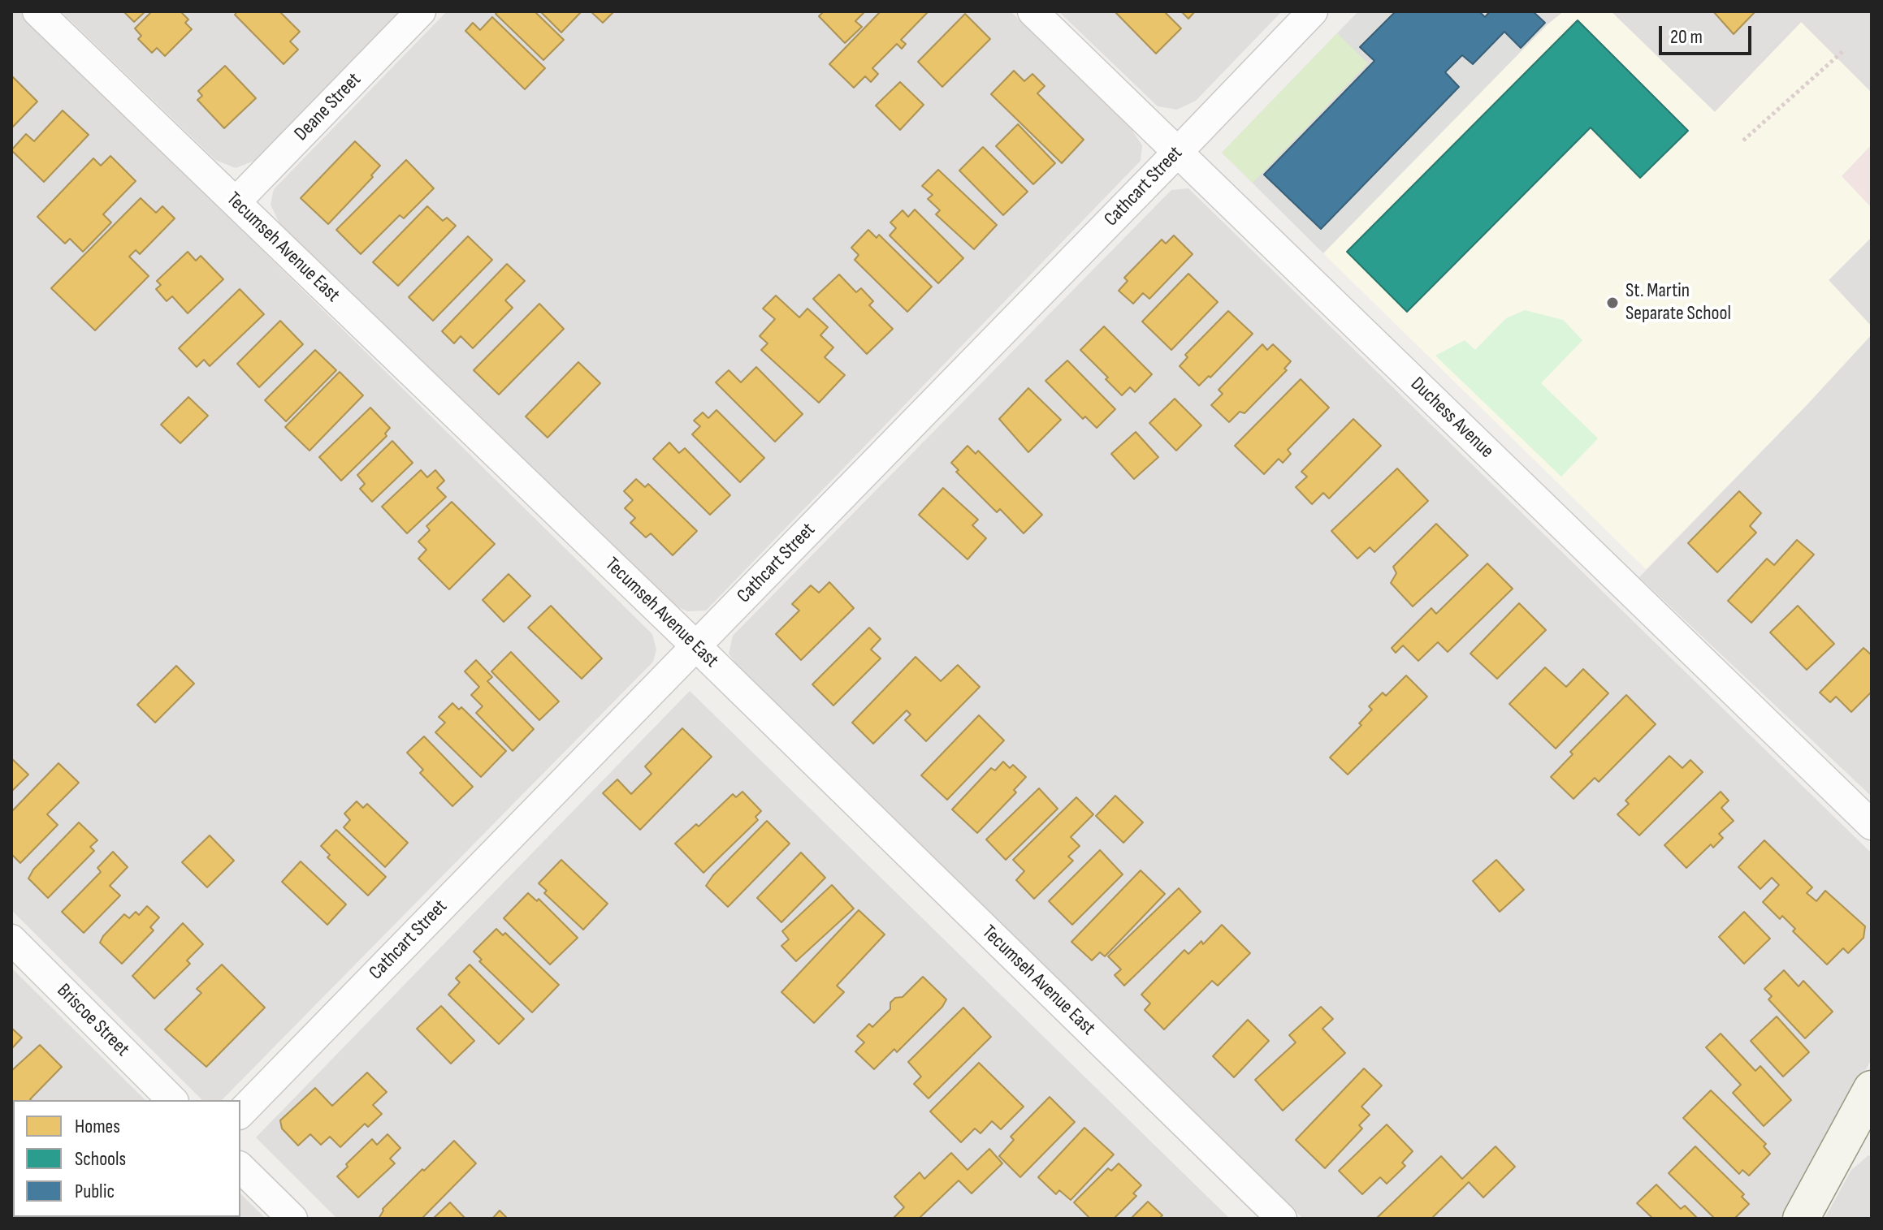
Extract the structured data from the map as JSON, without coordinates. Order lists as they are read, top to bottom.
{
  "streets": {
    "street": [
      "Deane Street",
      "Cathcart Street",
      "Tecumseh Avenue East",
      "Duchess Avenue",
      "Briscoe Street"
    ]
  },
  "crossings": [
    ["Deane Street", "Tecumseh Avenue East"],
    ["Cathcart Street", "Tecumseh Avenue East"],
    ["Cathcart Street", "Duchess Avenue"]
  ],
  "places": ["St. Martin Separate School"],
  "legend": ["Homes", "Schools", "Public"],
  "scale_bar": "20 m"
}
